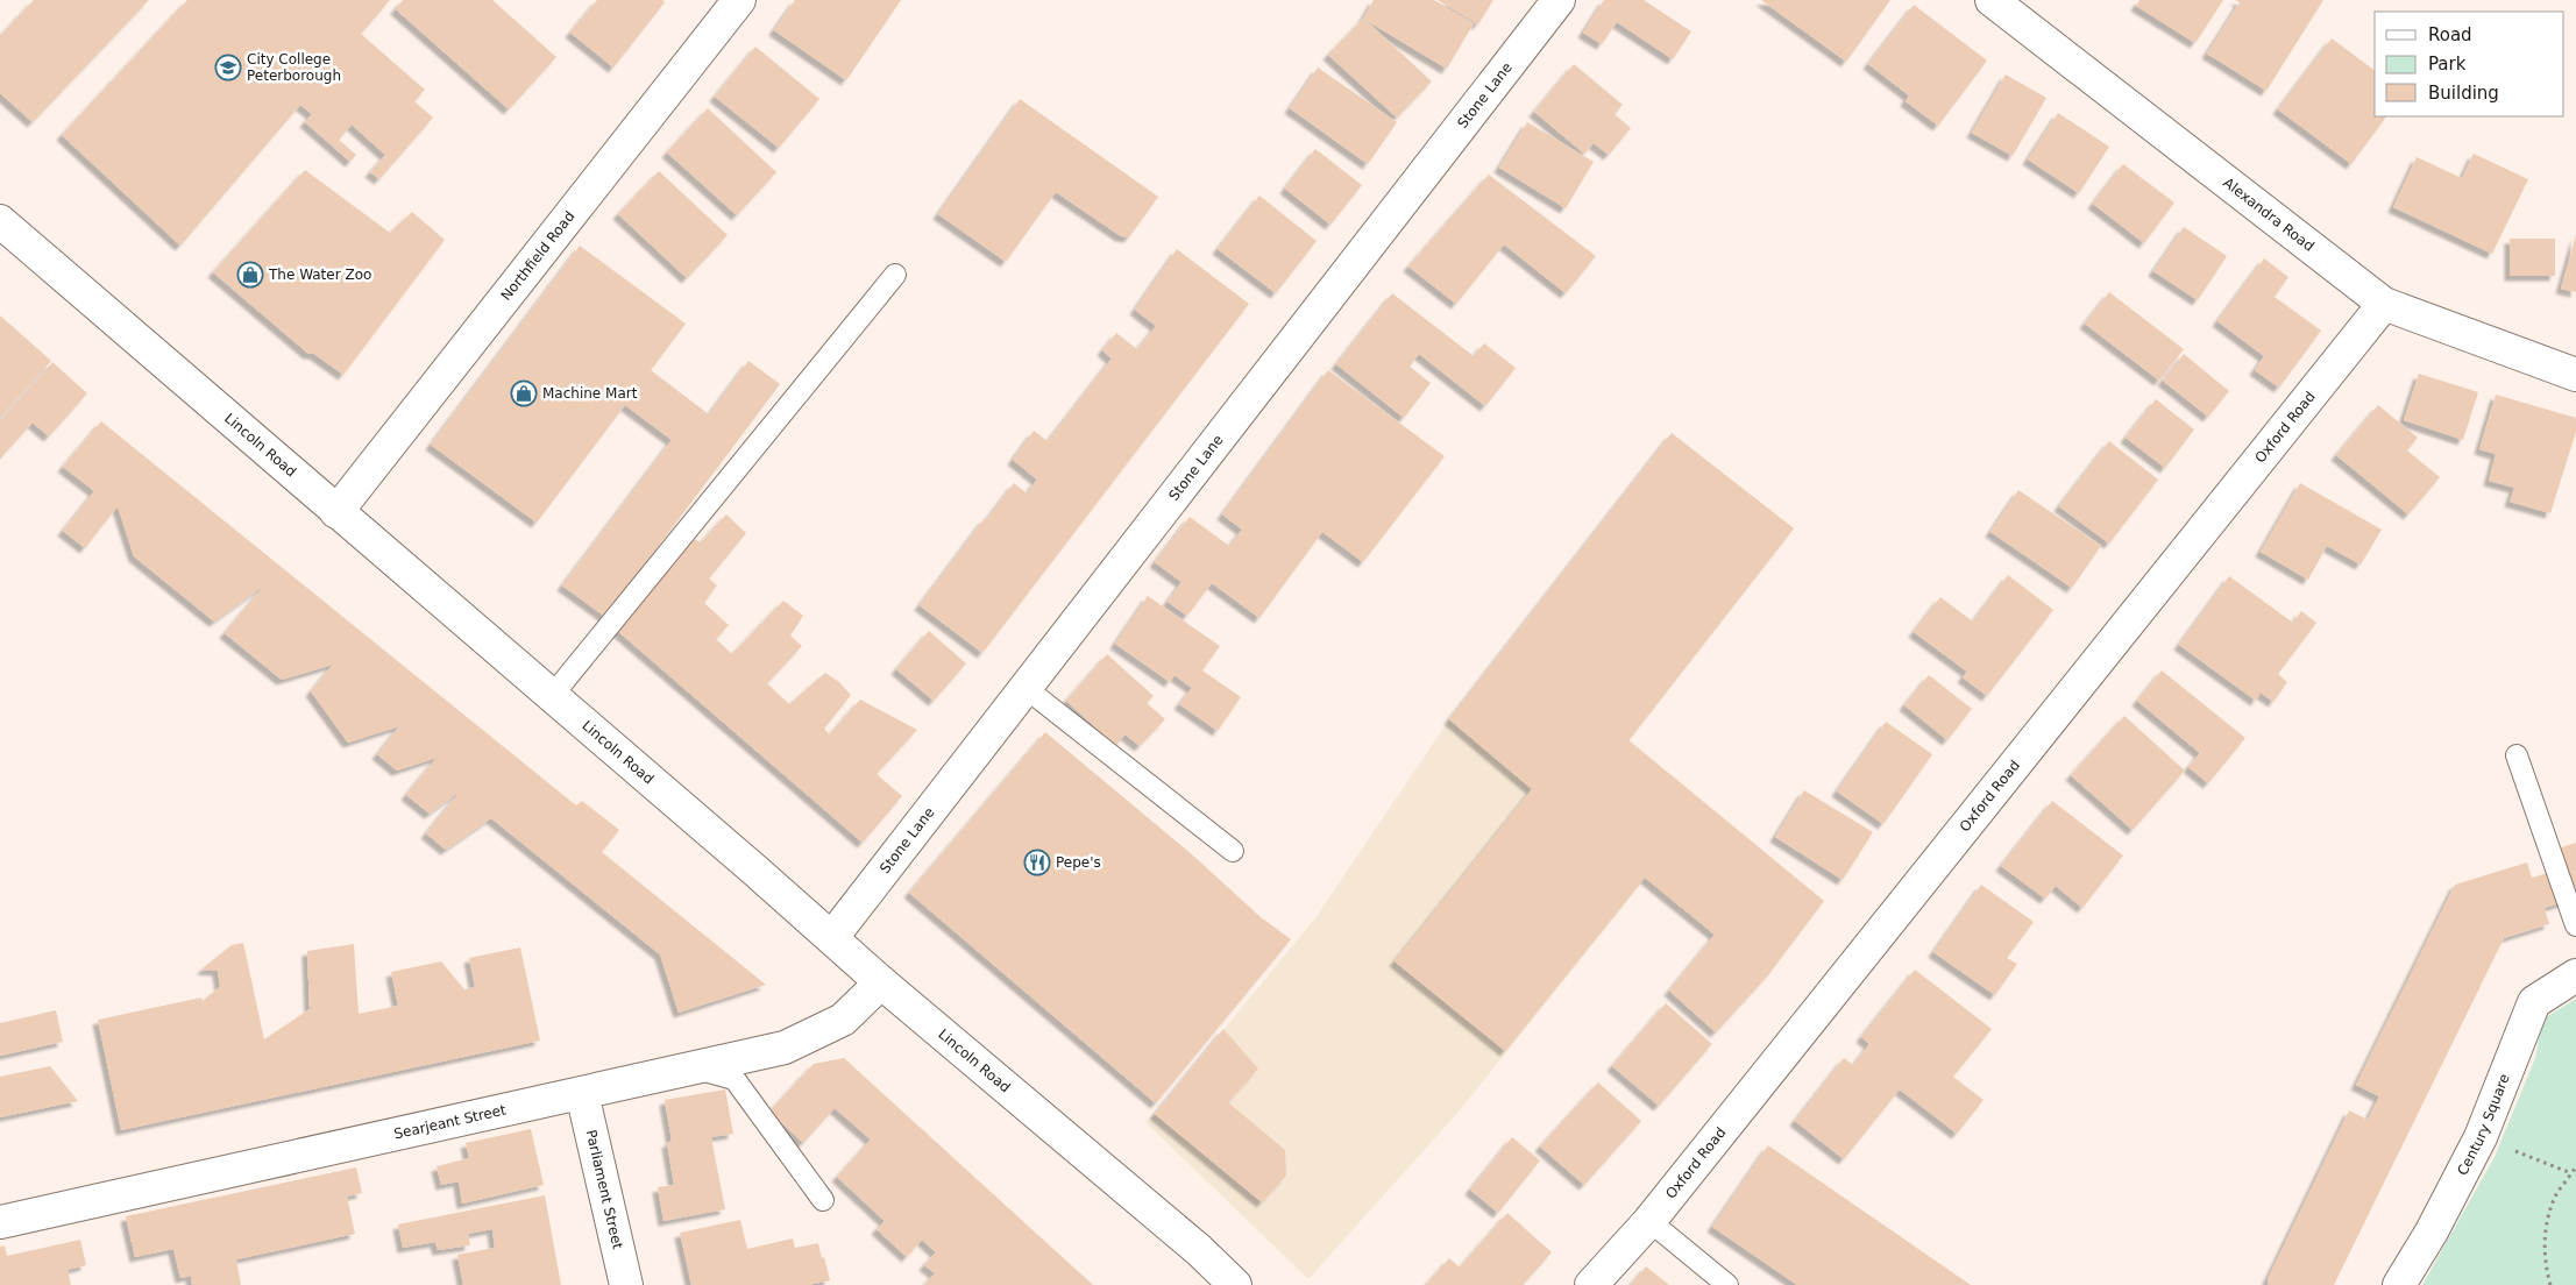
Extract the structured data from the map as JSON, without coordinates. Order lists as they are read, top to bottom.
{
  "streets": {
    "street": [
      "Stone Lane",
      "Alexandra Road",
      "Northfield Road",
      "Oxford Road",
      "Lincoln Road",
      "Searjeant Street",
      "Century Square",
      "Parliament Street"
    ]
  },
  "crossings": [
    ["Stone Lane", "Lincoln Road"],
    ["Alexandra Road", "Oxford Road"],
    ["Northfield Road", "Lincoln Road"],
    ["Lincoln Road", "Searjeant Street"],
    ["Searjeant Street", "Parliament Street"]
  ],
  "places": {
    "school or university": ["City College Peterborough"],
    "shop": ["The Water Zoo", "Machine Mart"],
    "restaurant": ["Pepe's"]
  },
  "legend": ["Road", "Park", "Building"]
}
